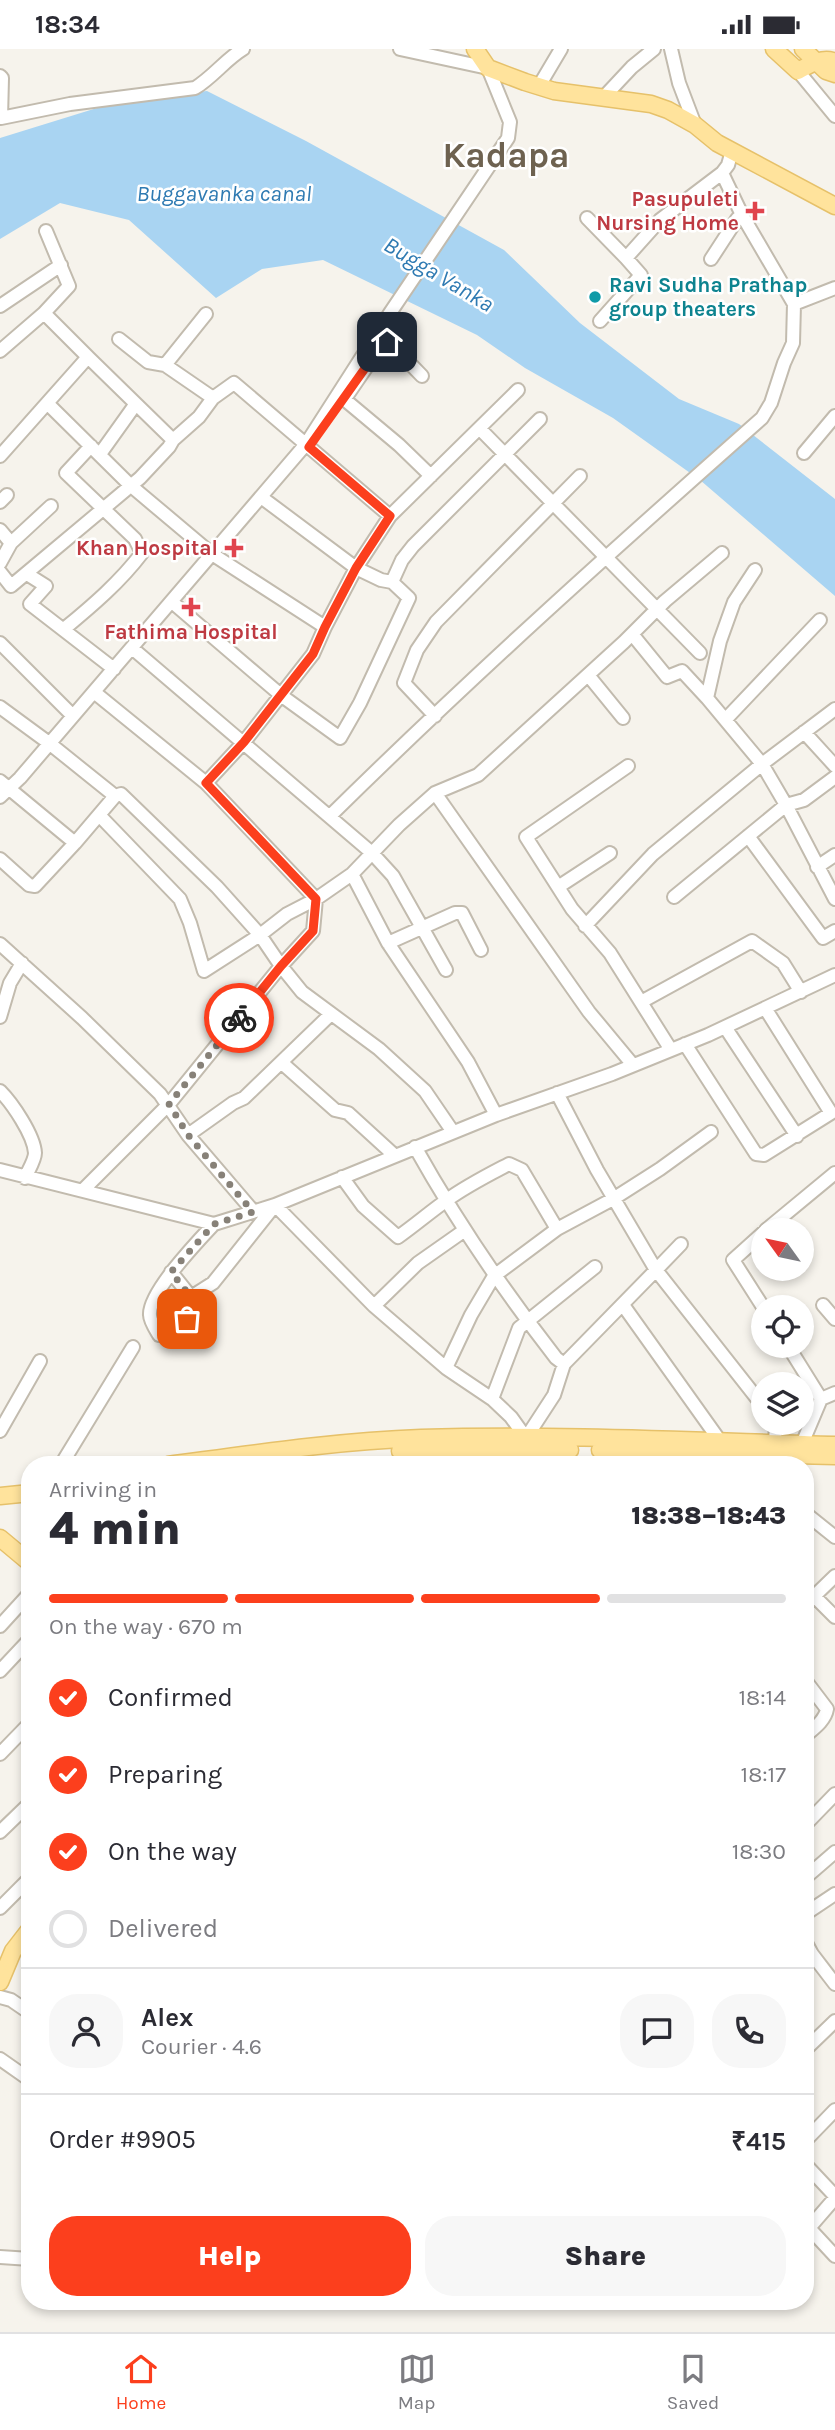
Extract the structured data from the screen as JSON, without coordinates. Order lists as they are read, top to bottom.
{
  "districts": ["Kadapa"],
  "water": ["Buggavanka canal", "Bugga Vanka"],
  "places": {
    "health": ["Pasupuleti Nursing Home", "Khan Hospital", "Fathima Hospital"],
    "other": ["Ravi Sudha Prathap group theaters"]
  },
  "north": "top left",
  "page": {
    "status": "18:34",
    "heading": ["4 min", "Arriving in", "18:38–18:43"],
    "panel": [
      "Alex",
      "Courier · 4.6",
      "Order #9905",
      "₹415"
    ],
    "bar": "On the way · 670 m",
    "list": [
      ["Confirmed", "18:14"],
      ["Preparing", "18:17"],
      ["On the way", "18:30"],
      "Delivered"
    ],
    "buttons": ["Help", "Share"],
    "tabs": ["Home", "Map", "Saved"]
  }
}
